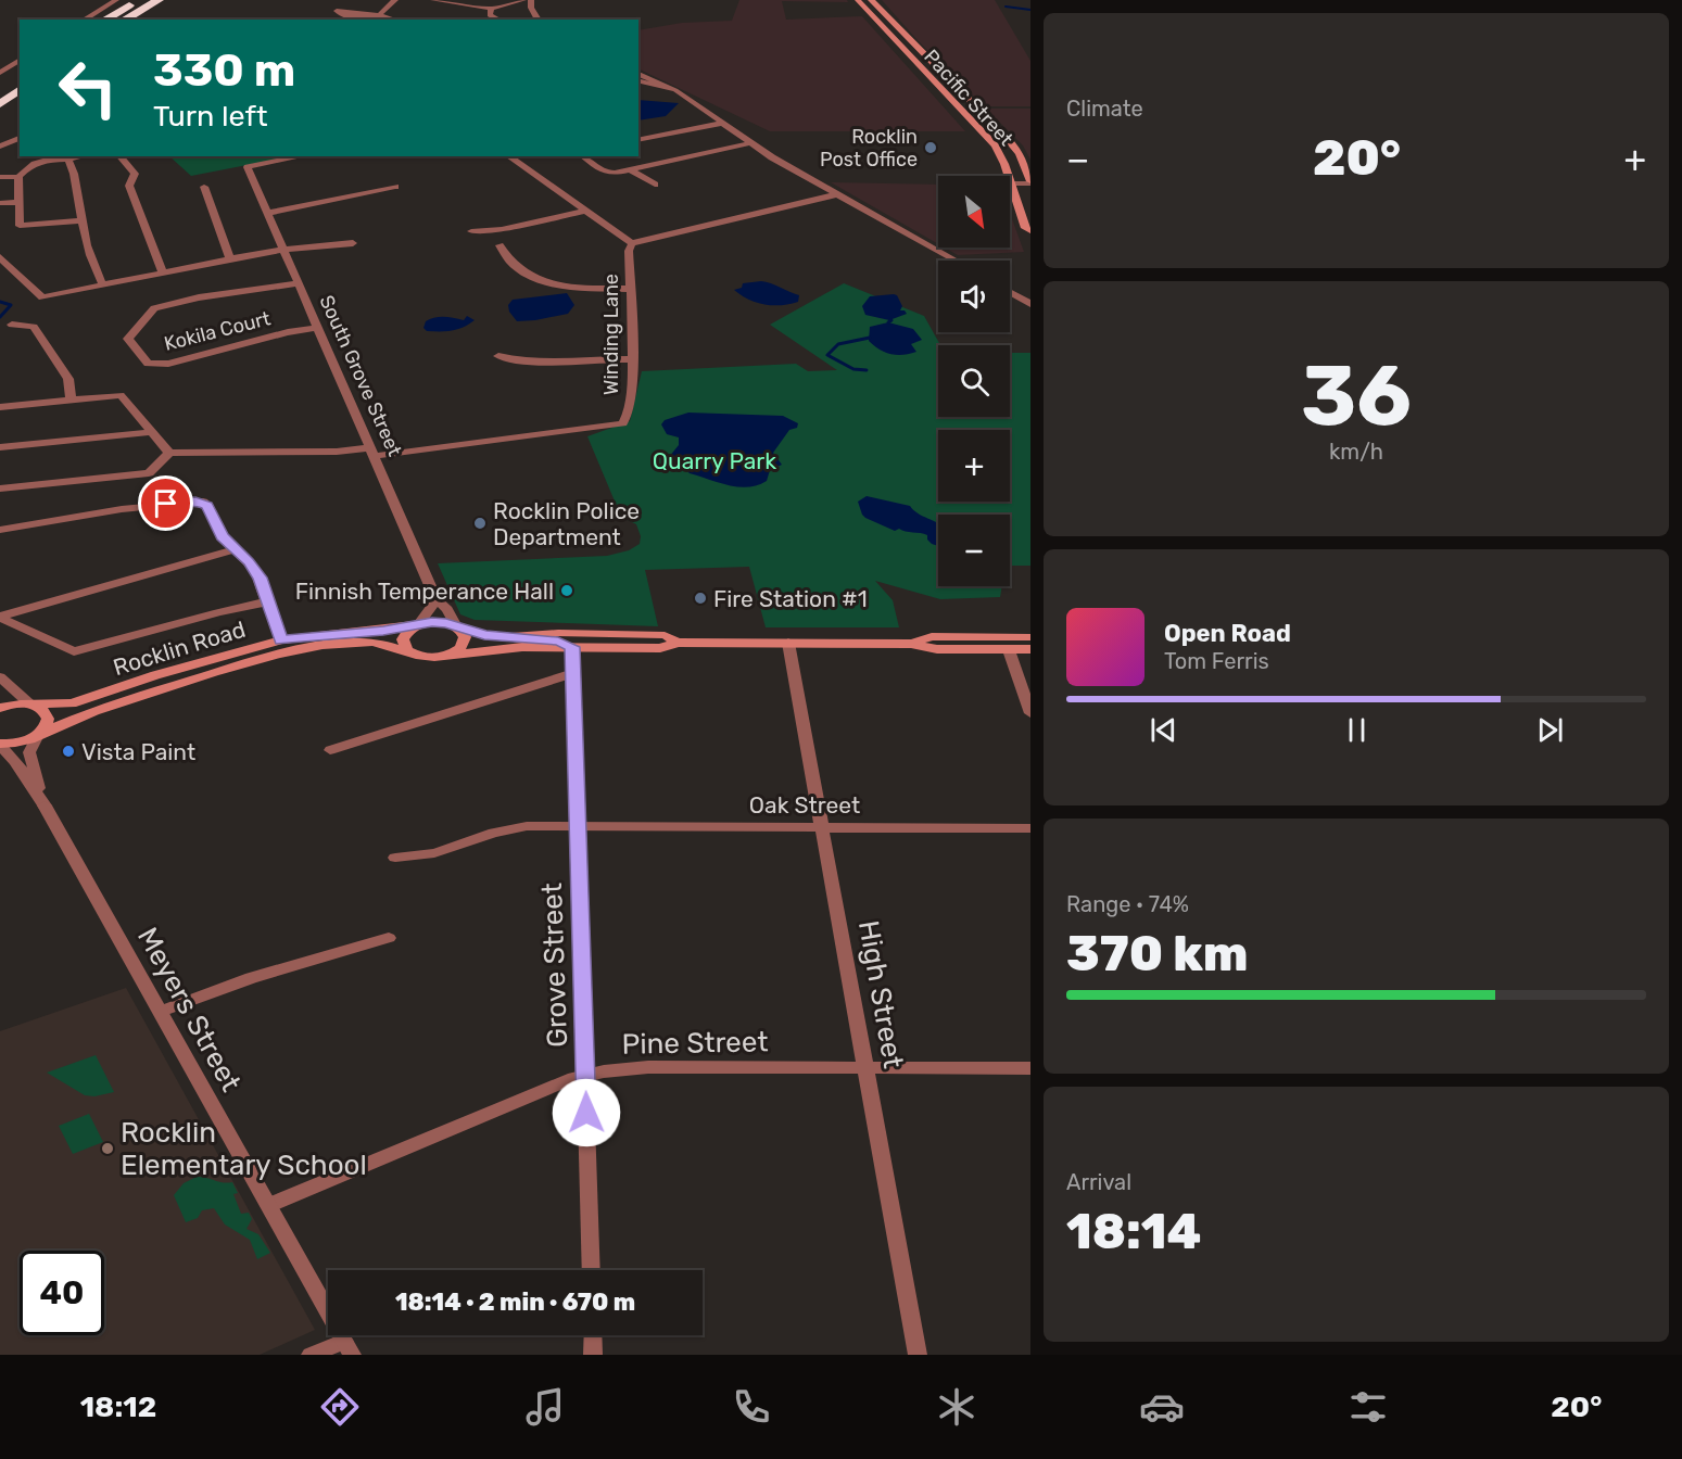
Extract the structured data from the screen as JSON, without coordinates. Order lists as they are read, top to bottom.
{
  "streets": {
    "main road": ["Pacific Street", "Rocklin Road"],
    "street": [
      "Kokila Court",
      "Winding Lane",
      "South Grove Street",
      "Oak Street",
      "Grove Street",
      "High Street",
      "Meyers Street",
      "Pine Street"
    ]
  },
  "crossings": [
    ["Kokila Court", "South Grove Street"],
    ["Winding Lane", "South Grove Street"],
    ["South Grove Street", "Rocklin Road"],
    ["Rocklin Road", "Meyers Street"],
    ["Oak Street", "Grove Street"],
    ["Oak Street", "High Street"],
    ["Grove Street", "Pine Street"],
    ["High Street", "Pine Street"],
    ["Meyers Street", "Pine Street"]
  ],
  "parks": ["Quarry Park"],
  "places": [
    "Rocklin Post Office",
    "Rocklin Police Department",
    "Finnish Temperance Hall",
    "Fire Station #1",
    "Vista Paint",
    "Rocklin Elementary School"
  ],
  "north": "bottom right",
  "page": {
    "tile": [
      "Climate",
      ["36", "km/h"],
      ["Range · 74%", "370 km"],
      ["Arrival", "18:14"]
    ],
    "turn": ["330 m", "Turn left"],
    "heat": ["−", "20°", "+"],
    "map_buttons": ["+", "−"],
    "song": ["Open Road", "Tom Ferris"],
    "limit": "40",
    "trip": "18:14 · 2 min · 670 m",
    "tabs": ["18:12", "20°"]
  }
}
